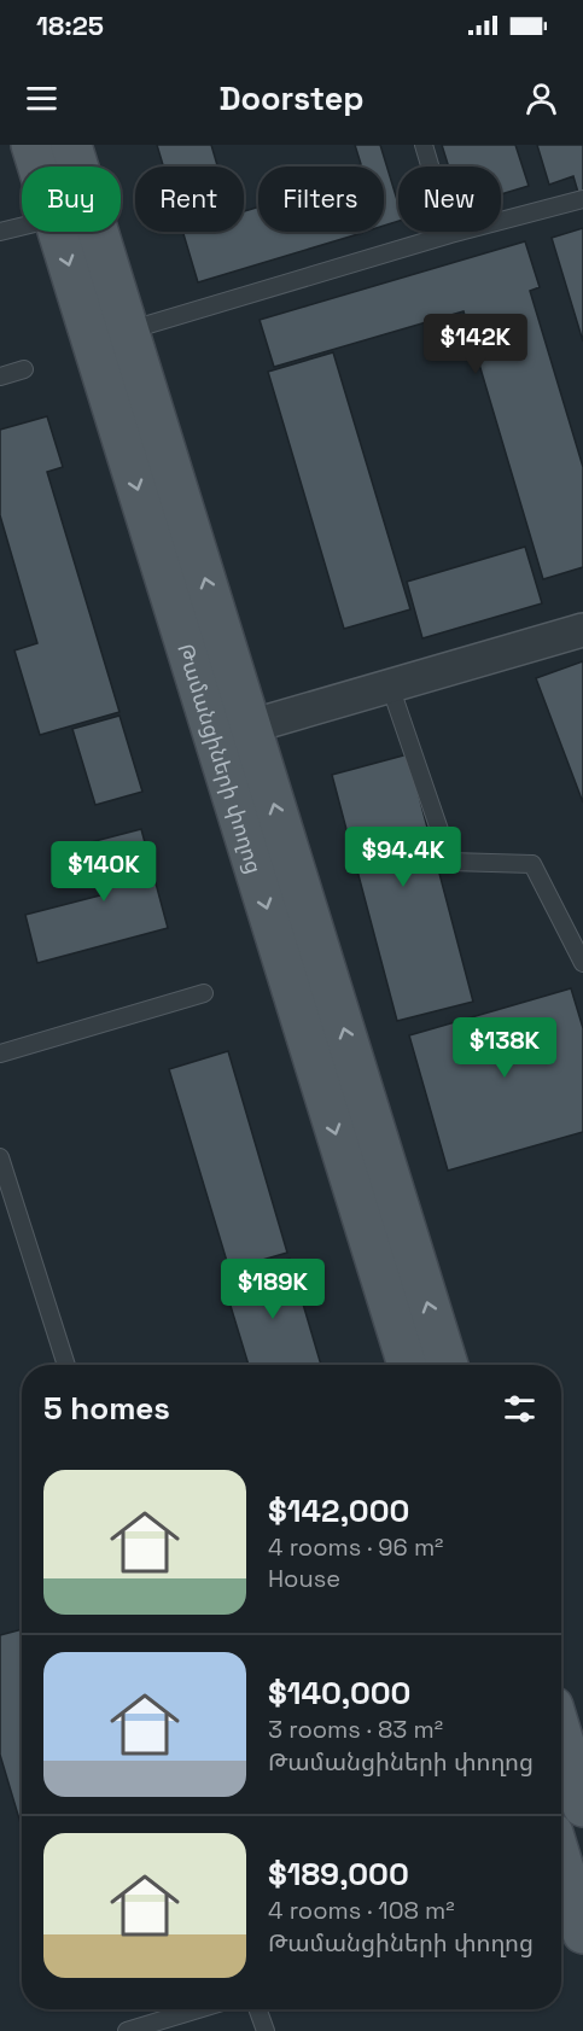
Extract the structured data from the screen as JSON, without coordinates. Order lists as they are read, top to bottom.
{
  "streets": {
    "main road": ["Թամանցիների փողոց"]
  },
  "page": {
    "status": "18:25",
    "header": "Doorstep",
    "chip": [
      "Buy",
      "Rent",
      "Filters",
      "New"
    ],
    "price": [
      "$142K",
      "$94.4K",
      "$140K",
      "$138K",
      "$189K"
    ],
    "heading": "5 homes",
    "list": [
      {
        "name": "$142,000",
        "note": "4 rooms · 96 m² · House"
      },
      {
        "name": "$140,000",
        "note": "3 rooms · 83 m² · Թամանցիների փողոց"
      },
      {
        "name": "$189,000",
        "note": "4 rooms · 108 m² · Թամանցիների փողոց"
      }
    ]
  }
}
